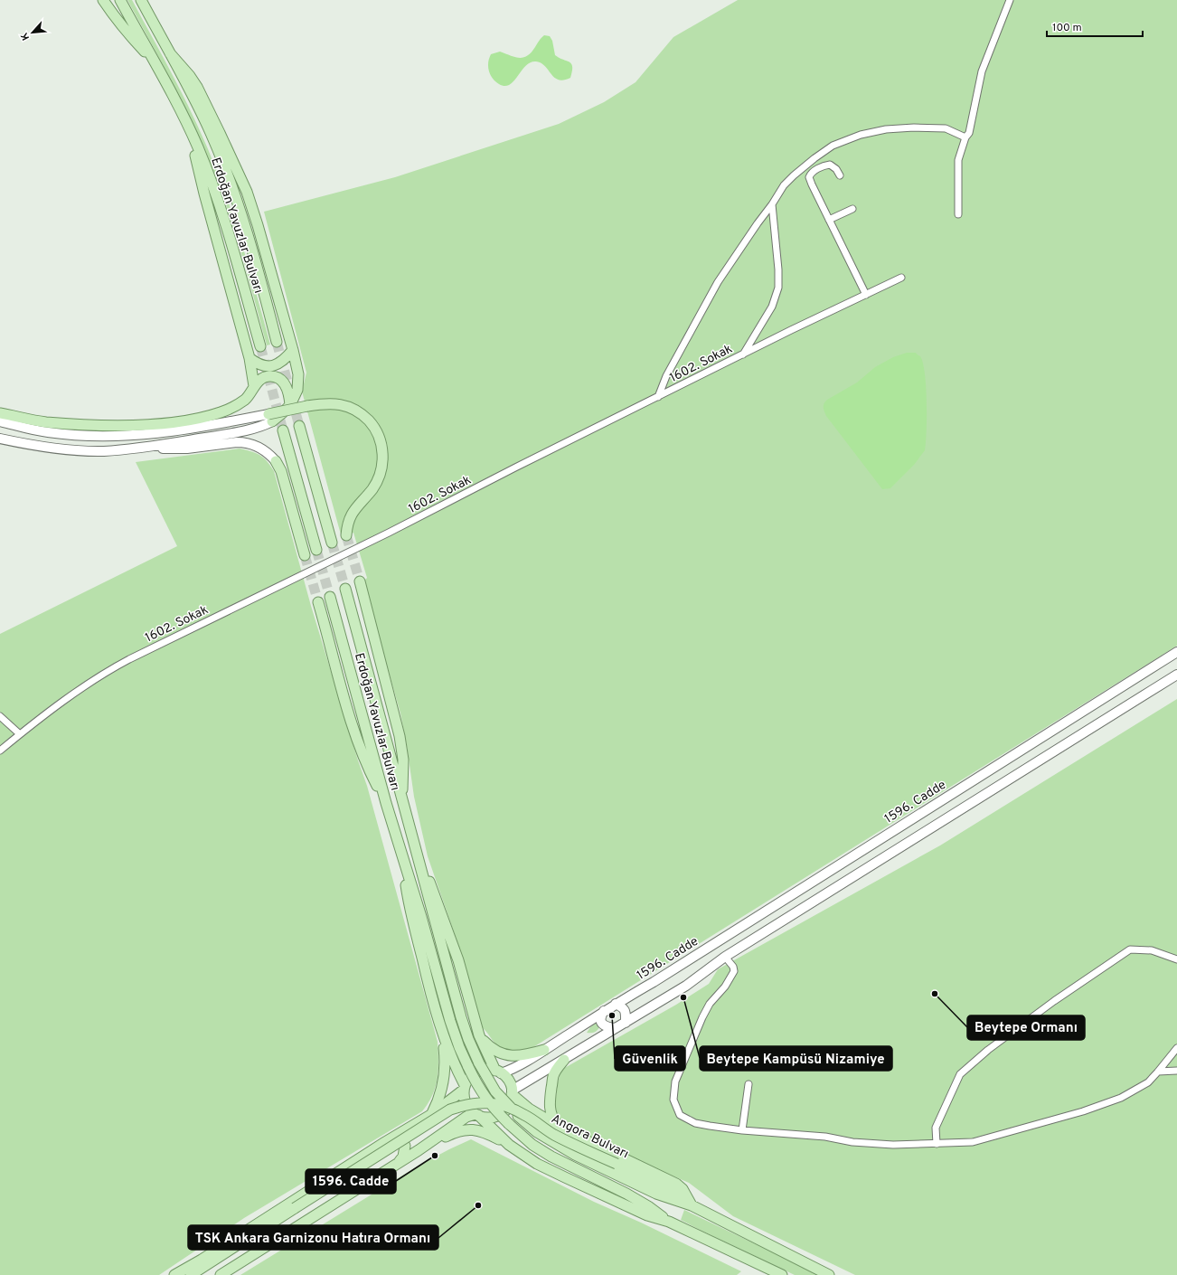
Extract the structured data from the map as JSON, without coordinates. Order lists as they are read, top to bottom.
{
  "streets": {
    "main road": ["Erdoğan Yavuzlar Bulvarı", "1596. Cadde", "Angora Bulvarı"],
    "street": ["1602. Sokak"]
  },
  "crossings": [
    ["Erdoğan Yavuzlar Bulvarı", "1596. Cadde"],
    ["Erdoğan Yavuzlar Bulvarı", "Angora Bulvarı"],
    ["1596. Cadde", "Angora Bulvarı"]
  ],
  "places": [
    "Beytepe Ormanı",
    "Beytepe Kampüsü Nizamiye",
    "Güvenlik",
    "1596. Cadde",
    "TSK Ankara Garnizonu Hatıra Ormanı"
  ],
  "scale_bar": "100 m",
  "north": "bottom left"
}
